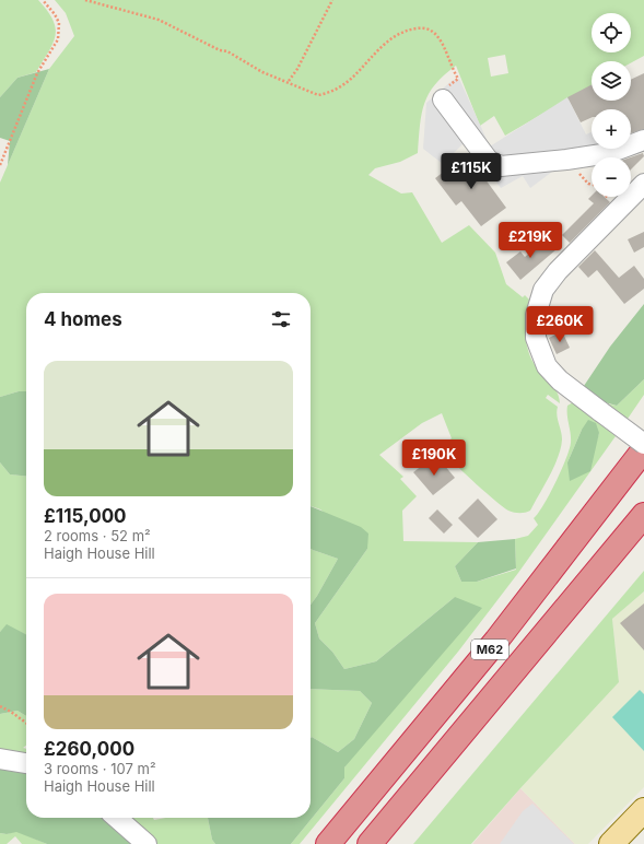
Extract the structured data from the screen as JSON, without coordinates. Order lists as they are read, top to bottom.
{
  "streets": {
    "highway": ["M62"]
  },
  "page": {
    "map_buttons": ["+", "−"],
    "price": [
      "£115K",
      "£219K",
      "£260K",
      "£190K"
    ],
    "heading": "4 homes",
    "list": [
      {
        "name": "£115,000",
        "note": "2 rooms · 52 m² · Haigh House Hill"
      },
      {
        "name": "£260,000",
        "note": "3 rooms · 107 m² · Haigh House Hill"
      }
    ]
  }
}
